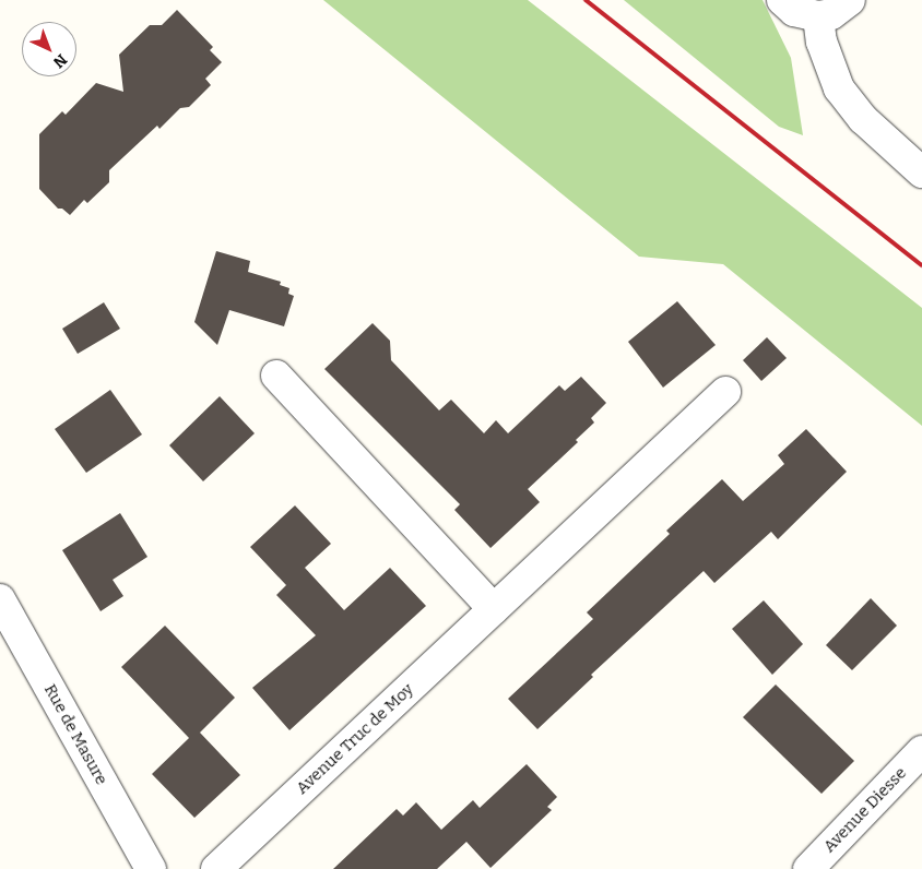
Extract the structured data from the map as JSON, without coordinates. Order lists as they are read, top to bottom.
{
  "streets": {
    "street": ["Rue de Masure", "Avenue Truc de Moy", "Avenue Diesse"]
  },
  "north": "bottom right"
}
